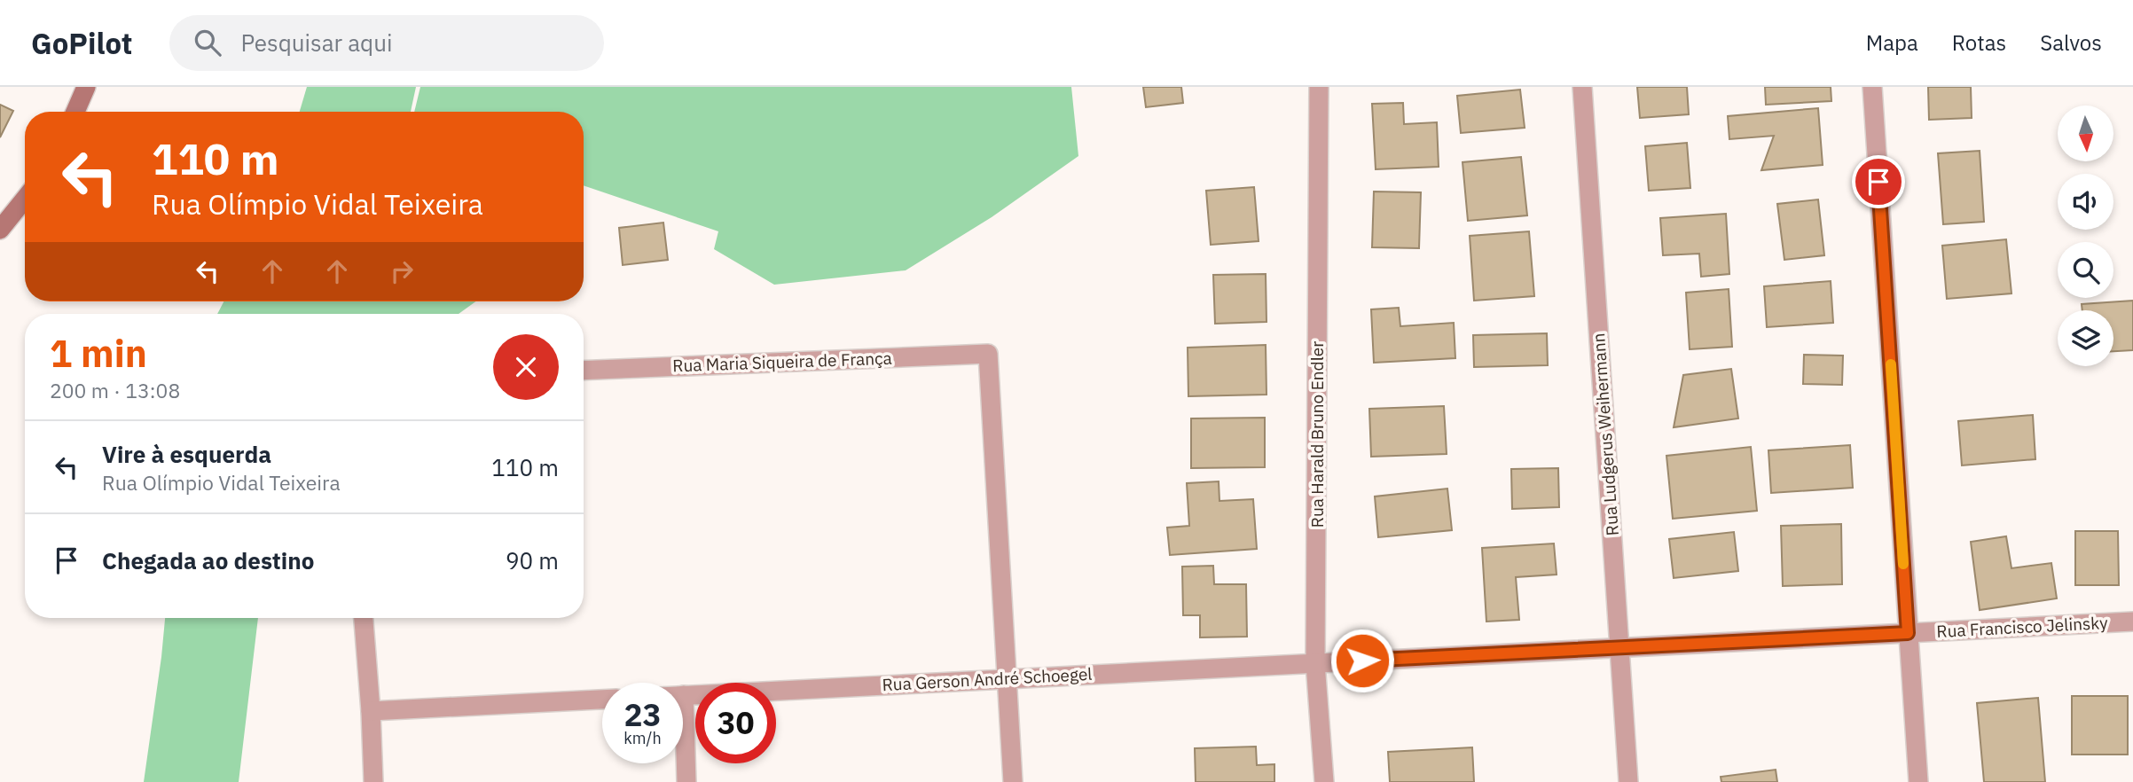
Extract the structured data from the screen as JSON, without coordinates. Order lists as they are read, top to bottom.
{
  "streets": {
    "street": [
      "Rua Maria Siqueira de França",
      "Rua Harald Bruno Endler",
      "Rua Ludgerus Weihermann",
      "Rua Francisco Jelinsky",
      "Rua Gerson André Schoegel"
    ]
  },
  "crossings": [
    ["Rua Maria Siqueira de França", "Rua Gerson André Schoegel"],
    ["Rua Harald Bruno Endler", "Rua Francisco Jelinsky"],
    ["Rua Harald Bruno Endler", "Rua Gerson André Schoegel"],
    ["Rua Ludgerus Weihermann", "Rua Francisco Jelinsky"],
    ["Rua Francisco Jelinsky", "Rua Gerson André Schoegel"]
  ],
  "north": "bottom",
  "page": {
    "header": "GoPilot",
    "search": "Pesquisar aqui",
    "nav": ["Mapa", "Rotas", "Salvos"],
    "turn": ["110 m", "Rua Olímpio Vidal Teixeira"],
    "heading": ["1 min", "200 m · 13:08"],
    "list": [
      {
        "name": "Vire à esquerda",
        "note": "Rua Olímpio Vidal Teixeira",
        "value": "110 m"
      },
      {
        "name": "Chegada ao destino",
        "value": "90 m"
      }
    ],
    "speed": "23 km/h",
    "limit": "30"
  }
}
